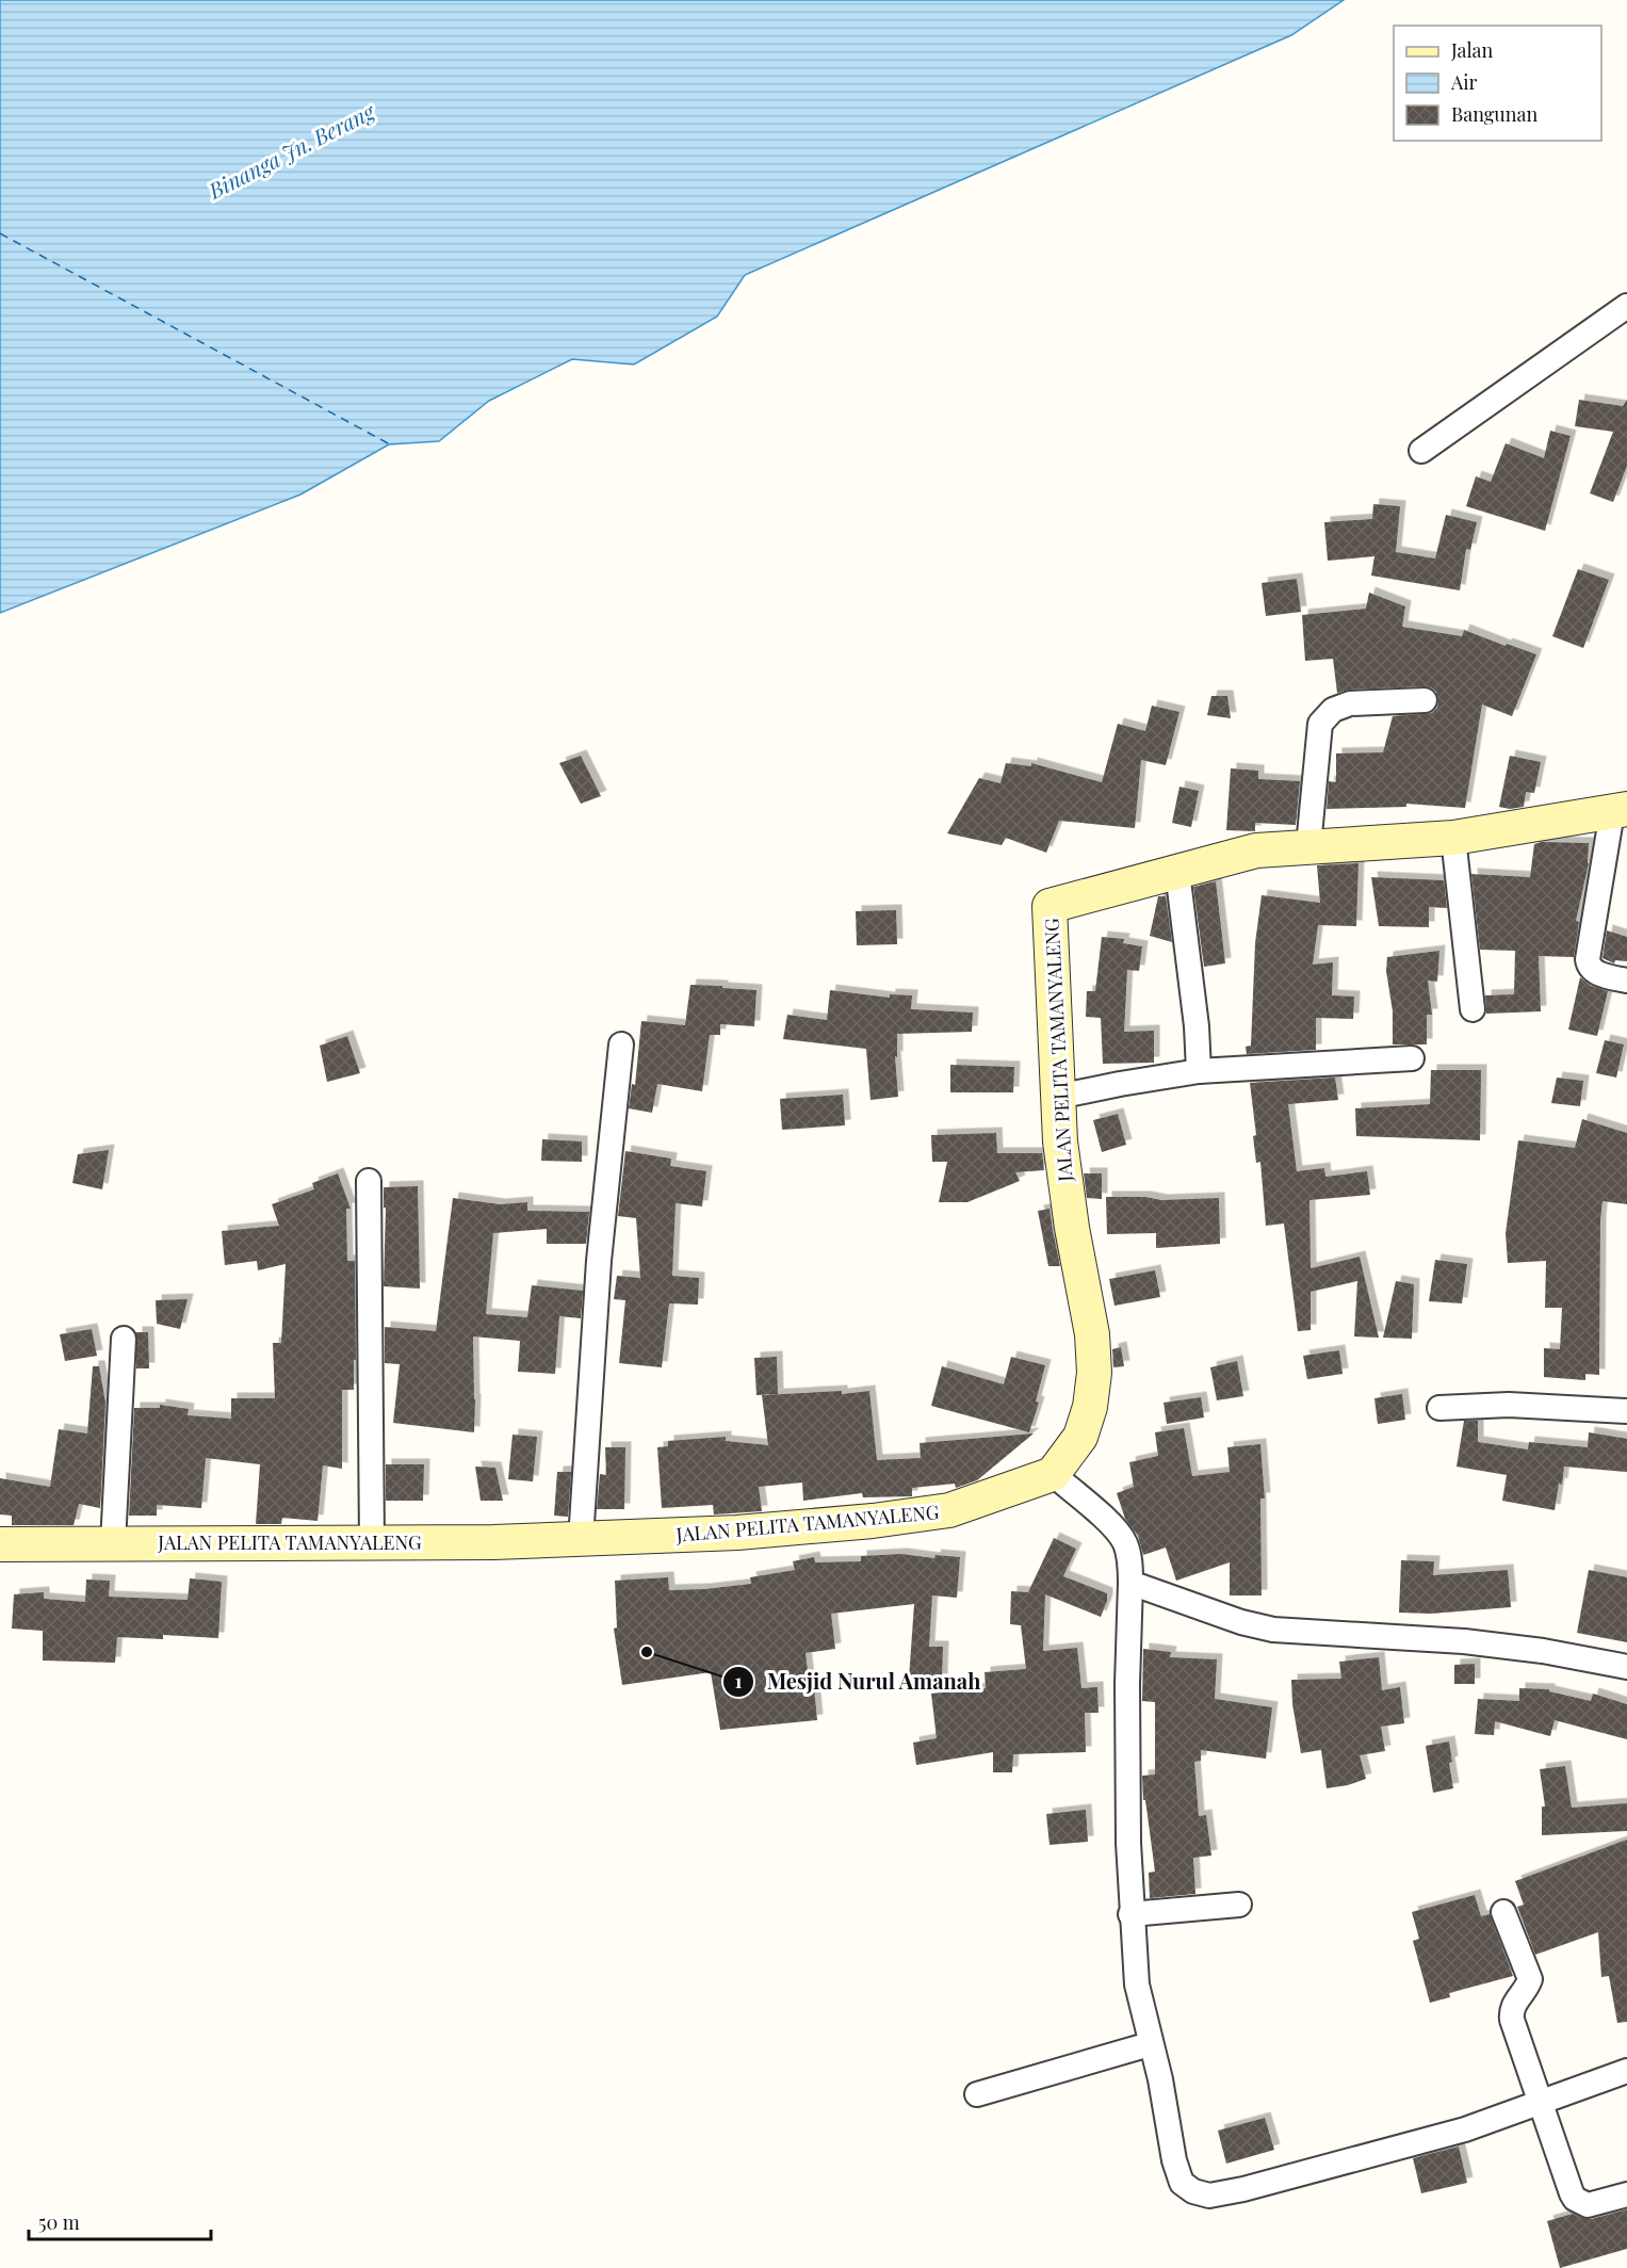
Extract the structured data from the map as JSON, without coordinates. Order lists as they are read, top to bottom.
{
  "streets": {
    "street": ["JALAN PELITA TAMANYALENG"]
  },
  "water": ["Binanga Jn. Berang"],
  "places": ["Mesjid Nurul Amanah"],
  "legend": ["Jalan", "Air", "Bangunan"],
  "scale_bar": "50 m"
}
